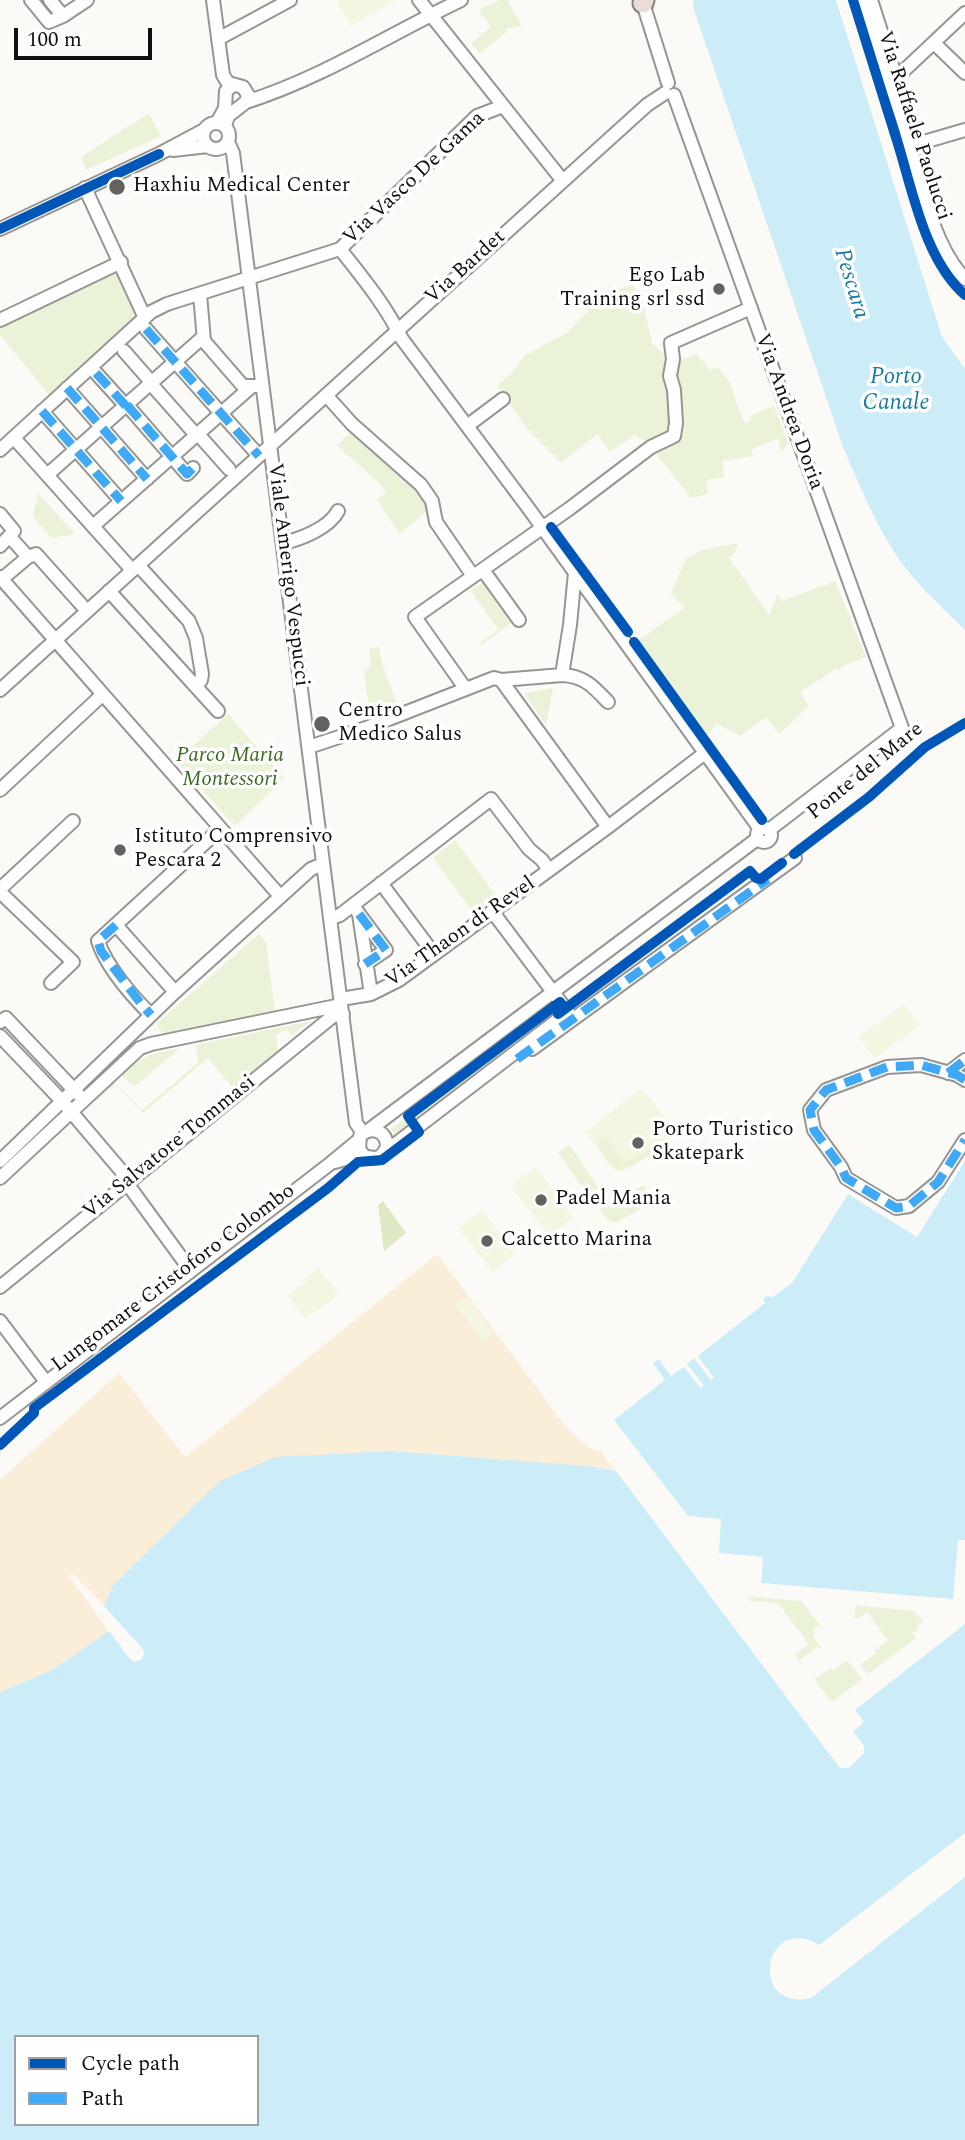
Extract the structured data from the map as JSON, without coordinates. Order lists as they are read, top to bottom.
{
  "streets": {
    "street": [
      "Via Raffaele Paolucci",
      "Via Vasco De Gama",
      "Via Bardet",
      "Via Andrea Doria",
      "Viale Amerigo Vespucci",
      "Via Thaon di Revel",
      "Via Salvatore Tommasi",
      "Lungomare Cristoforo Colombo"
    ],
    "cycle path": ["Ponte del Mare"]
  },
  "crossings": [
    ["Via Vasco De Gama", "Viale Amerigo Vespucci"],
    ["Via Bardet", "Via Andrea Doria"],
    ["Via Bardet", "Viale Amerigo Vespucci"],
    ["Via Andrea Doria", "Lungomare Cristoforo Colombo"],
    ["Viale Amerigo Vespucci", "Via Thaon di Revel"],
    ["Viale Amerigo Vespucci", "Via Salvatore Tommasi"],
    ["Viale Amerigo Vespucci", "Lungomare Cristoforo Colombo"],
    ["Via Thaon di Revel", "Via Salvatore Tommasi"]
  ],
  "water": ["Pescara", "Porto Canale"],
  "parks": ["Parco Maria Montessori"],
  "places": [
    "Haxhiu Medical Center",
    "Ego Lab Training srl ssd",
    "Centro Medico Salus",
    "Istituto Comprensivo Pescara 2",
    "Porto Turistico Skatepark",
    "Padel Mania",
    "Calcetto Marina"
  ],
  "legend": ["Cycle path", "Path"],
  "scale_bar": "100 m"
}
